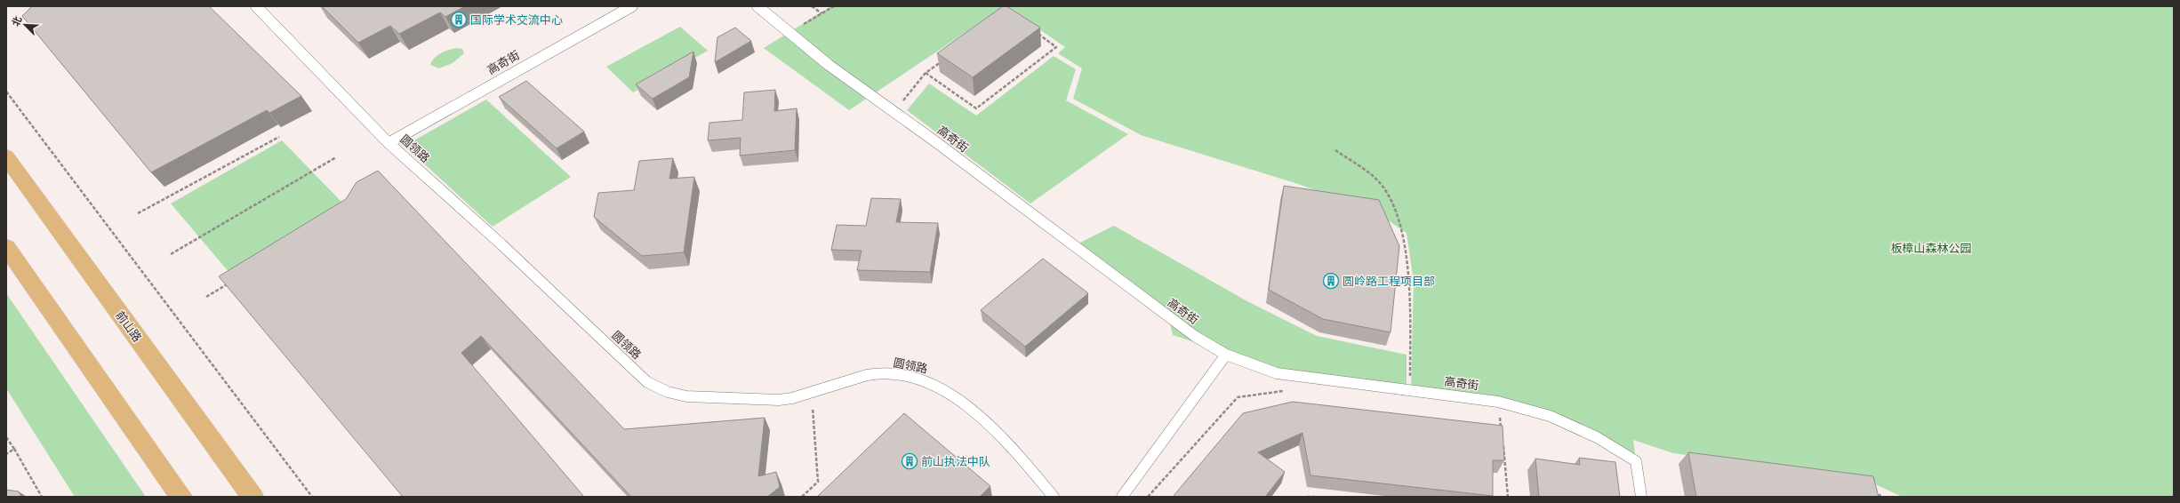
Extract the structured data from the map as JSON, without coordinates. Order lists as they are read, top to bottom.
{
  "streets": {
    "main road": ["前山路"],
    "lane": ["高奇街", "圆领路"]
  },
  "crossings": [
    ["高奇街", "圆领路"]
  ],
  "parks": ["板樟山森林公园"],
  "places": {
    "building": ["国际学术交流中心", "圆岭路工程项目部", "前山执法中队"]
  },
  "north": "top left"
}
